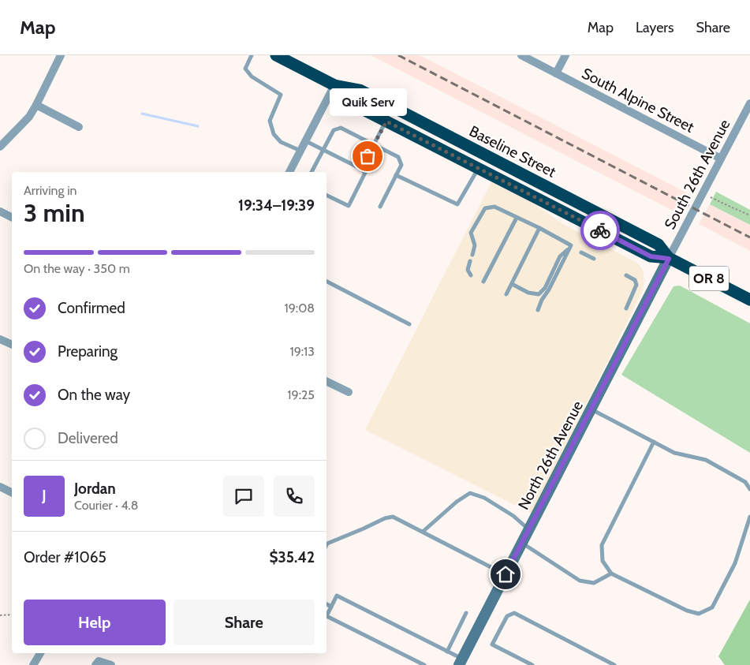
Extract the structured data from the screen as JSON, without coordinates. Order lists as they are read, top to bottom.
{
  "streets": {
    "highway": ["Baseline Street", "OR 8"],
    "street": ["South Alpine Street", "South 26th Avenue", "North 26th Avenue"]
  },
  "crossings": [
    ["South Alpine Street", "South 26th Avenue"],
    ["Baseline Street", "South 26th Avenue"],
    ["Baseline Street", "North 26th Avenue"],
    ["South 26th Avenue", "North 26th Avenue"]
  ],
  "places": ["Quik Serv"],
  "page": {
    "header": "Map",
    "nav": ["Map", "Layers", "Share"],
    "bubble": "Quik Serv",
    "heading": ["3 min", "Arriving in", "19:34–19:39"],
    "panel": [
      "Jordan",
      "Courier · 4.8",
      "Order #1065",
      "$35.42"
    ],
    "bar": "On the way · 350 m",
    "list": [
      ["Confirmed", "19:08"],
      ["Preparing", "19:13"],
      ["On the way", "19:25"],
      "Delivered"
    ],
    "round": "J",
    "buttons": ["Help", "Share"]
  }
}
